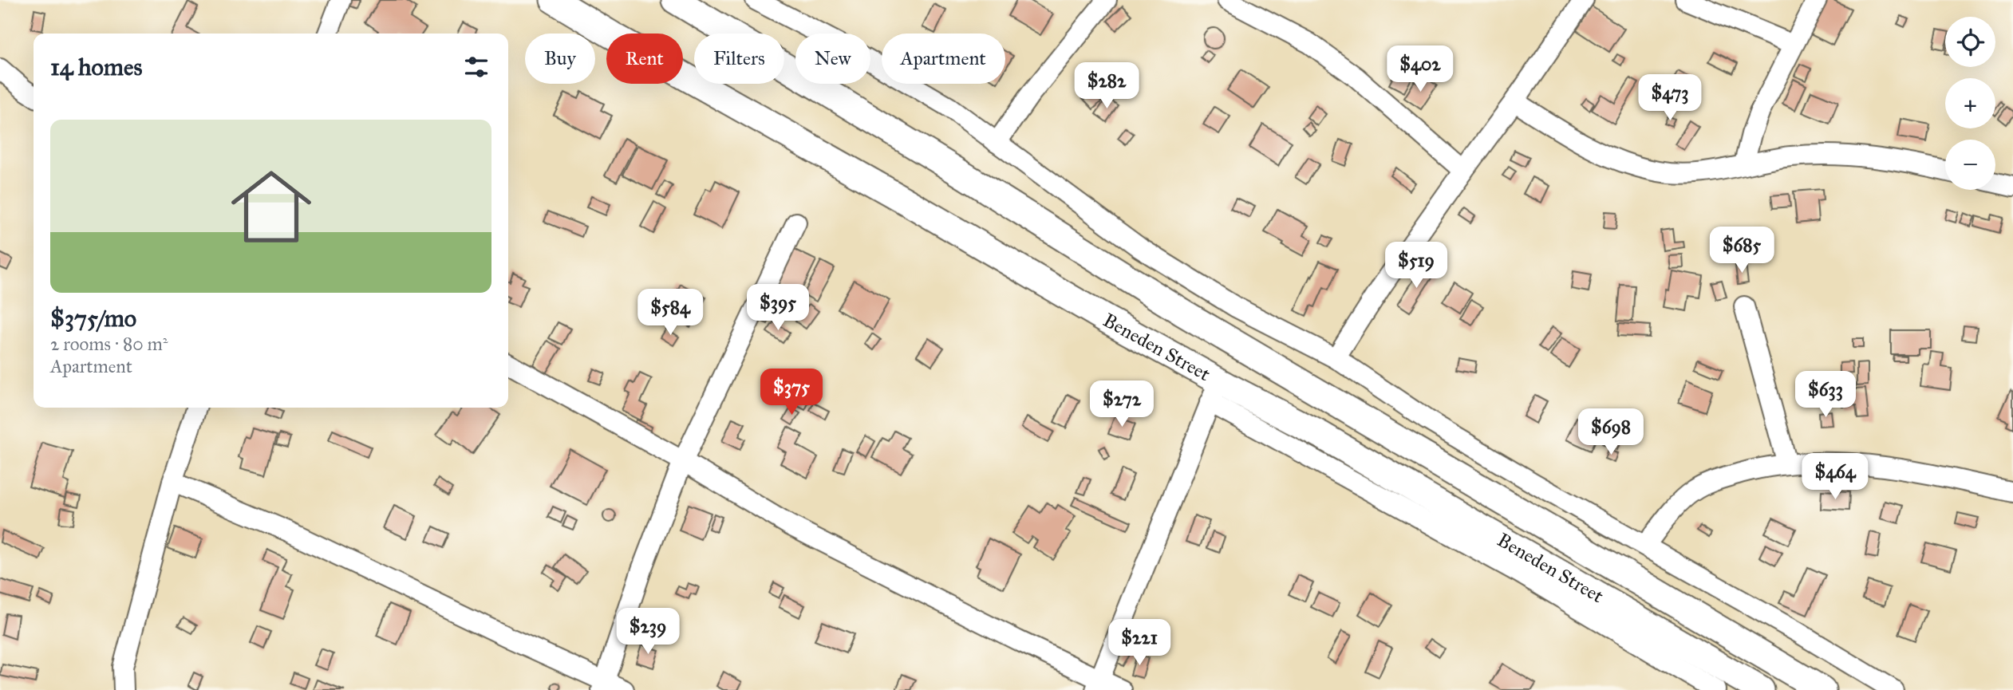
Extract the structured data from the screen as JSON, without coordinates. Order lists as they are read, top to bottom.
{
  "streets": {
    "main road": ["Beneden Street"]
  },
  "page": {
    "map_buttons": ["+", "−"],
    "chip": [
      "Buy",
      "Rent",
      "Filters",
      "New",
      "Apartment"
    ],
    "heading": "14 homes",
    "price": [
      "$402",
      "$282",
      "$473",
      "$685",
      "$519",
      "$395",
      "$584",
      "$375",
      "$633",
      "$272",
      "$698",
      "$464",
      "$239",
      "$221"
    ],
    "list": [
      {
        "name": "$375/mo",
        "note": "2 rooms · 80 m² · Apartment"
      }
    ]
  }
}
